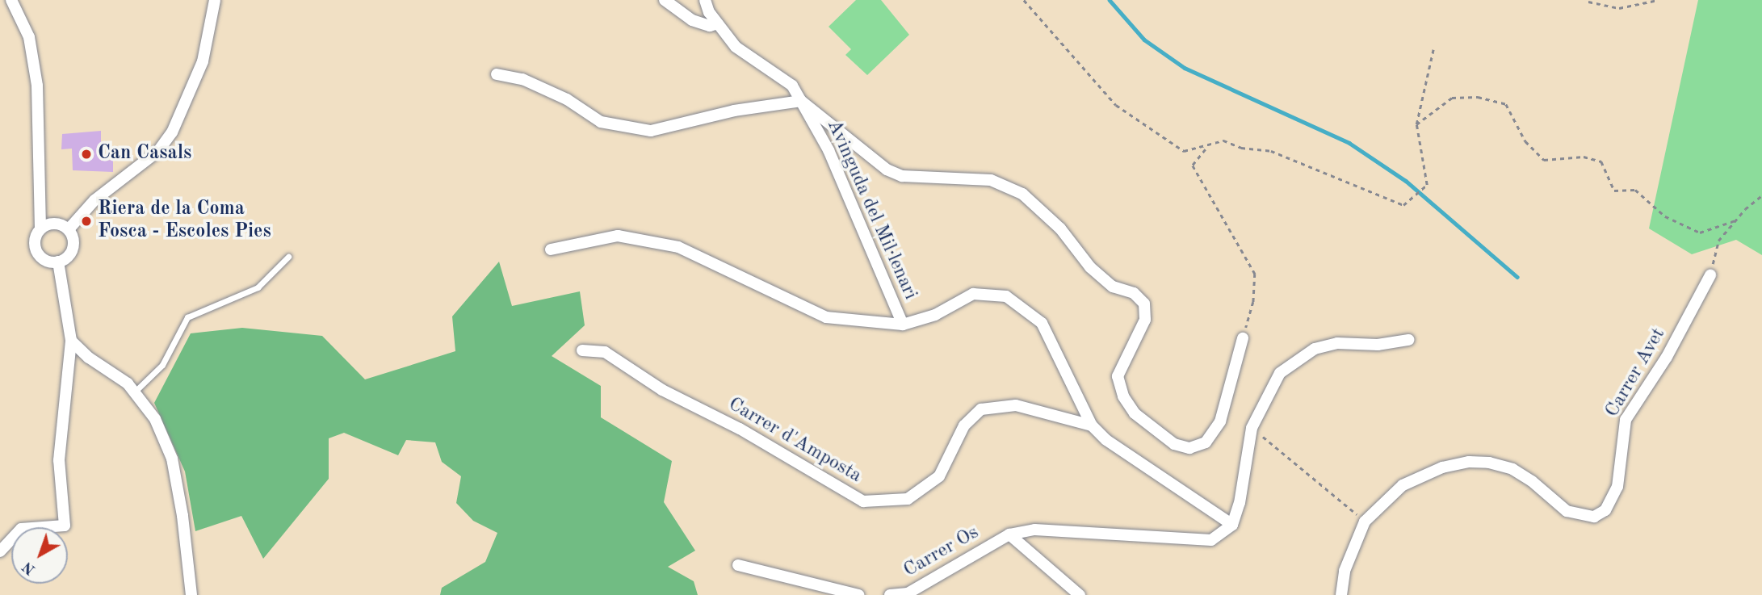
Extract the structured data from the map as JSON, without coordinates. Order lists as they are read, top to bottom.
{
  "streets": {
    "street": [
      "Avinguda del Mil·lenari",
      "Carrer Avet",
      "Carrer d'Amposta",
      "Carrer Os"
    ]
  },
  "crossings": [
    ["Avinguda del Mil·lenari", "Carrer d'Amposta"]
  ],
  "places": ["Can Casals", "Riera de la Coma Fosca - Escoles Pies"],
  "north": "bottom left"
}
